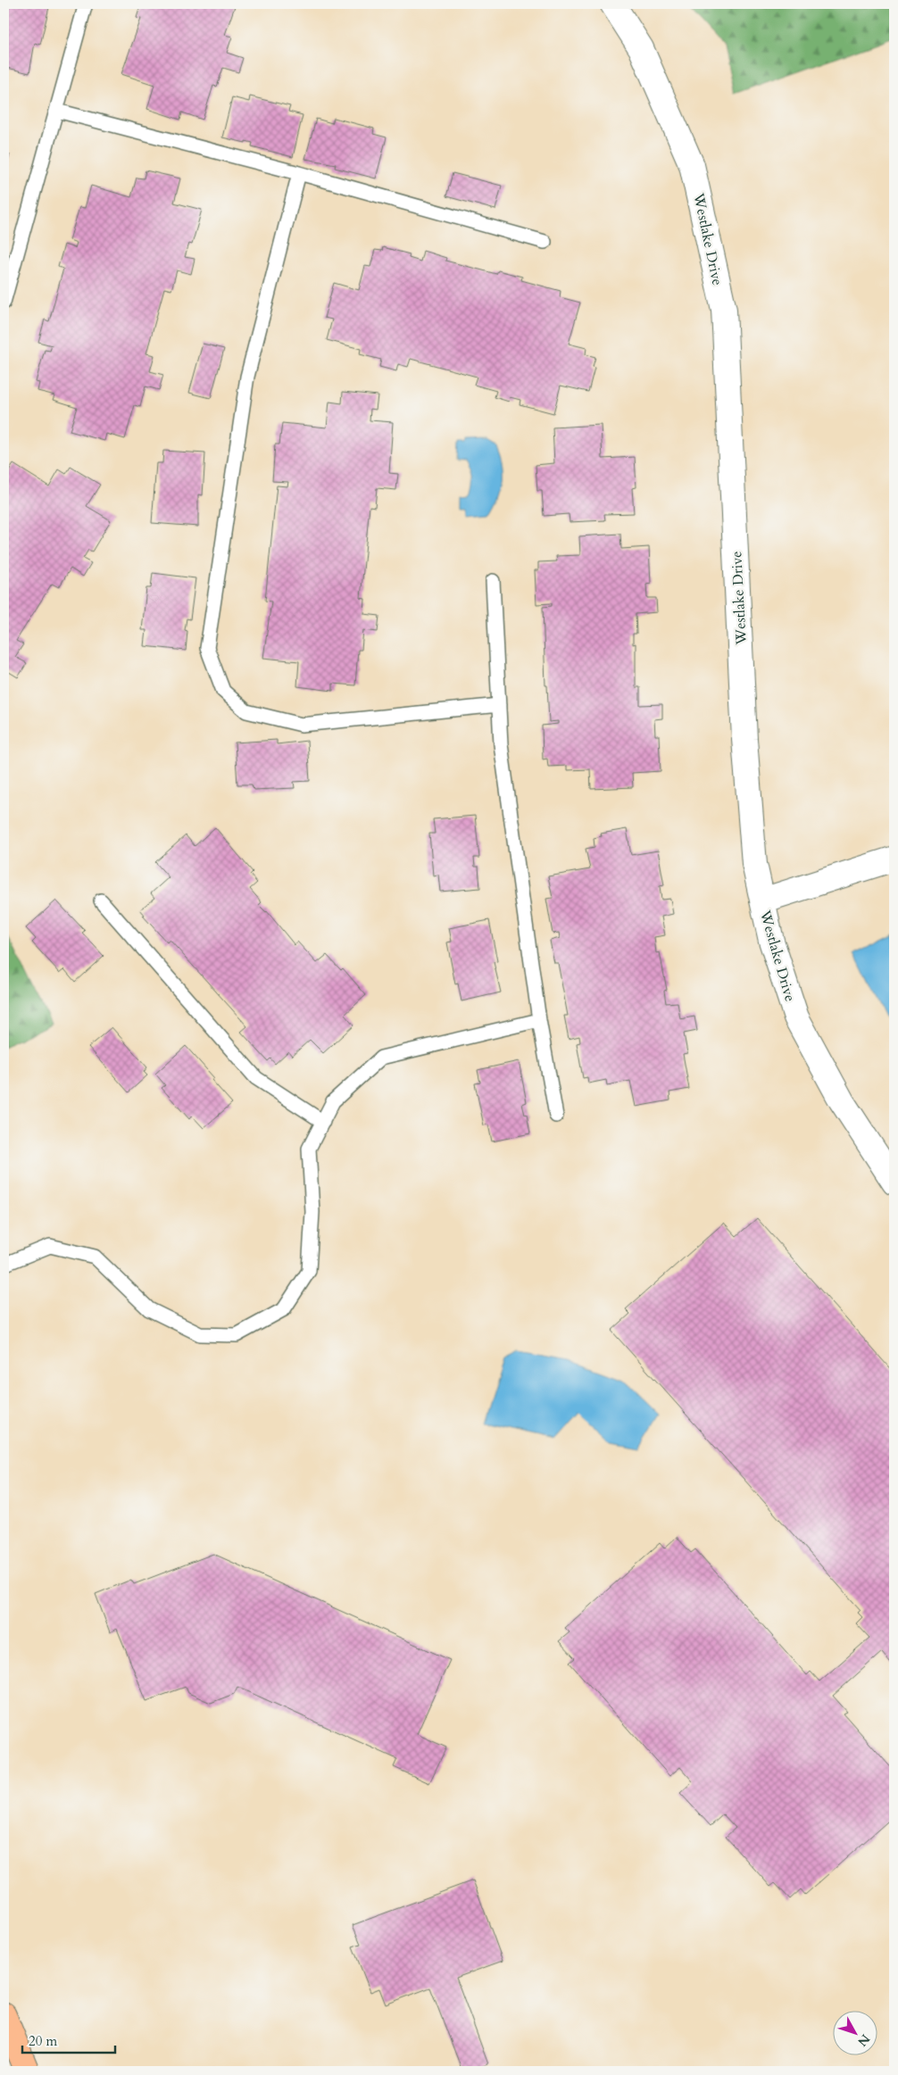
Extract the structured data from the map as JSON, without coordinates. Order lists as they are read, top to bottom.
{
  "streets": {
    "street": ["Westlake Drive"]
  },
  "scale_bar": "20 m",
  "north": "bottom right"
}
